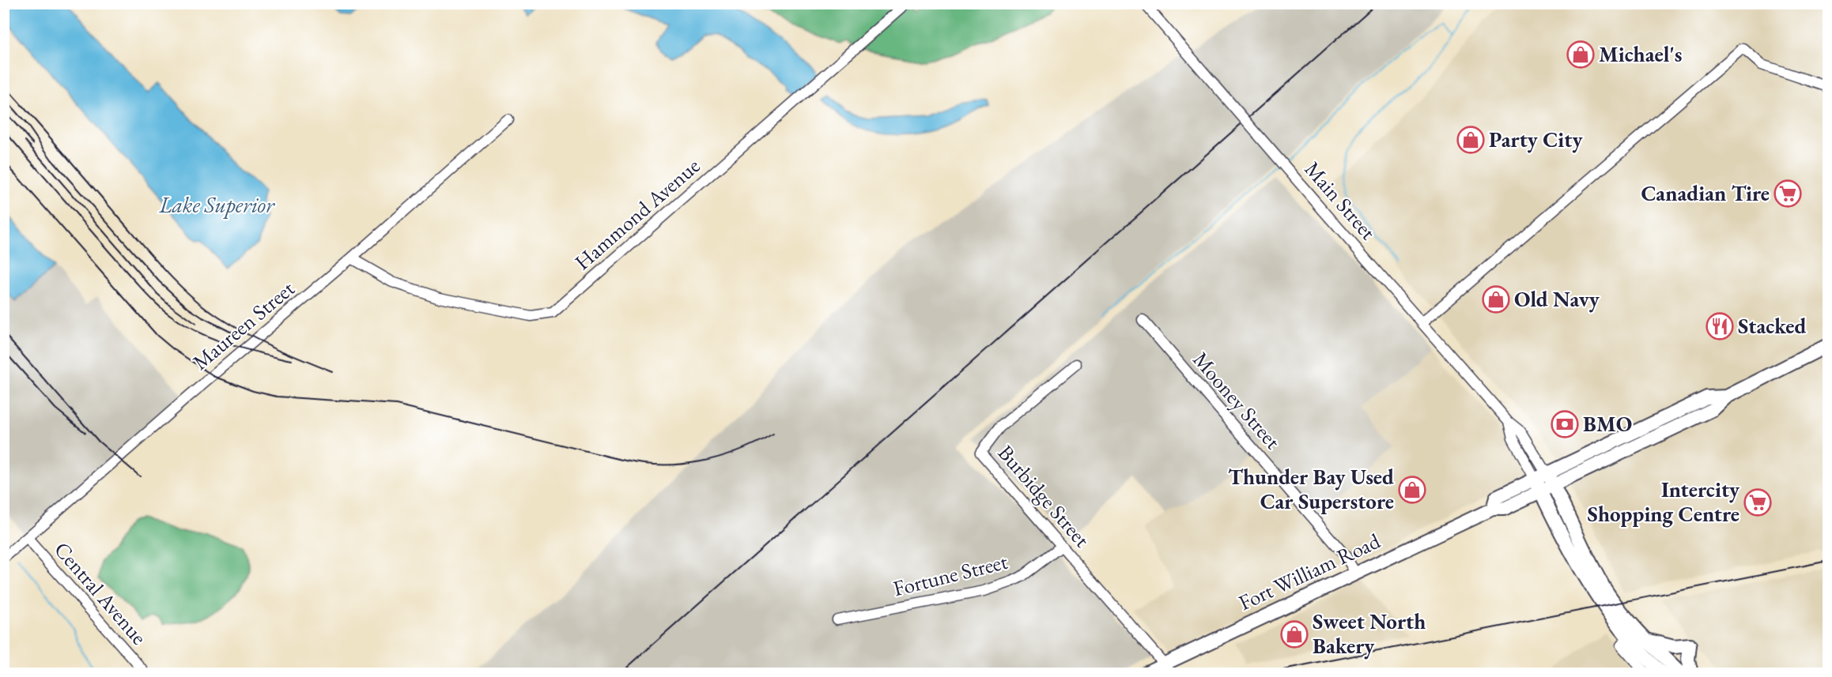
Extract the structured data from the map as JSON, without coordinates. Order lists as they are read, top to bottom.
{
  "streets": {
    "main road": ["Fort William Road"],
    "street": [
      "Main Street",
      "Hammond Avenue",
      "Maureen Street",
      "Mooney Street",
      "Burbidge Street",
      "Fortune Street",
      "Central Avenue"
    ]
  },
  "crossings": [
    ["Main Street", "Fort William Road"],
    ["Hammond Avenue", "Maureen Street"],
    ["Maureen Street", "Central Avenue"],
    ["Mooney Street", "Fort William Road"],
    ["Burbidge Street", "Fort William Road"],
    ["Burbidge Street", "Fortune Street"]
  ],
  "water": ["Lake Superior"],
  "places": {
    "shop": [
      "Michael's",
      "Party City",
      "Old Navy",
      "Thunder Bay Used Car Superstore",
      "Sweet North Bakery"
    ],
    "supermarket": ["Canadian Tire", "Intercity Shopping Centre"],
    "restaurant": ["Stacked"],
    "bank": ["BMO"]
  }
}
